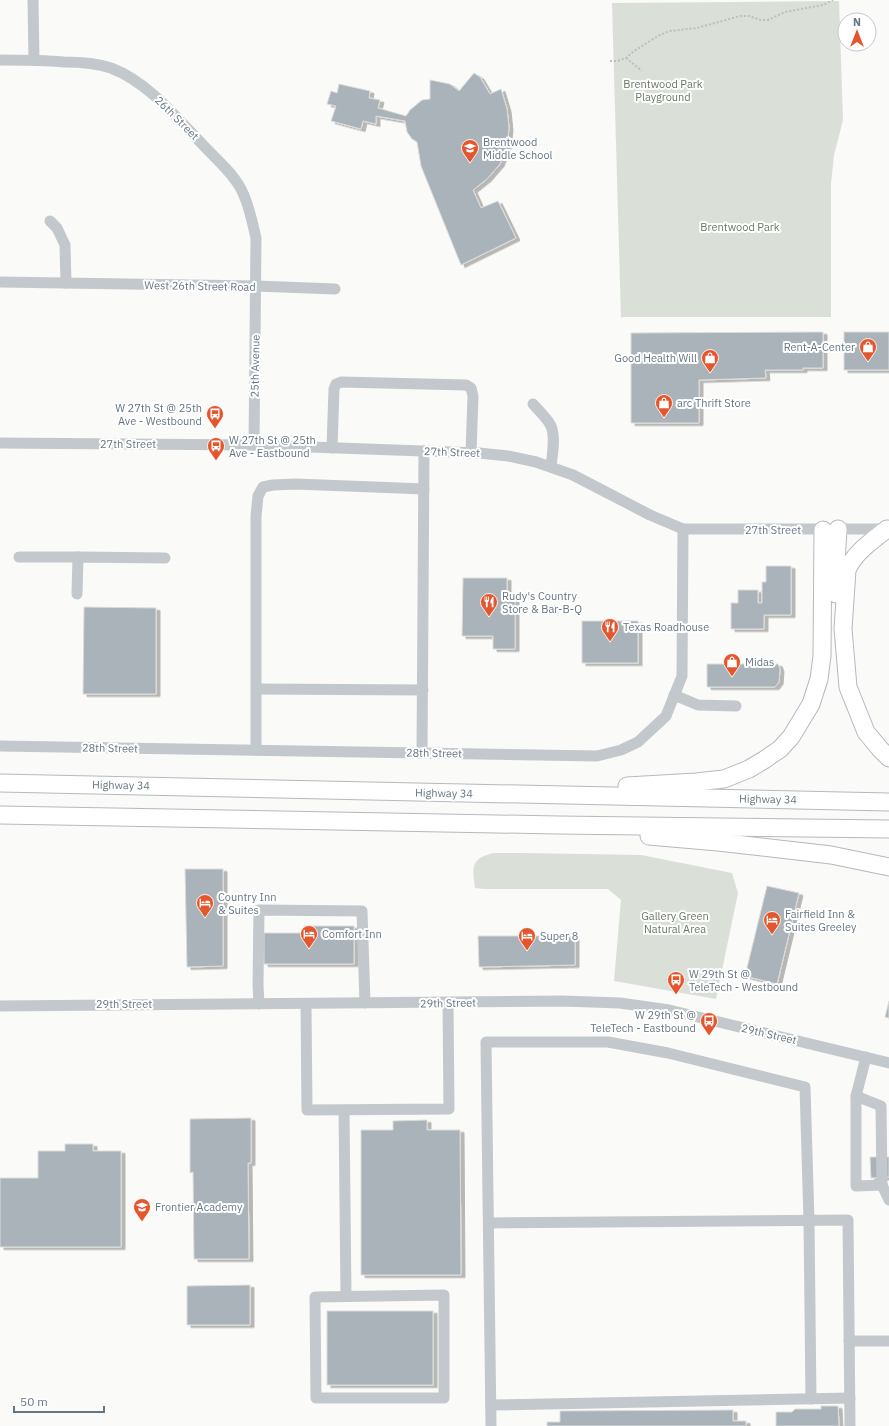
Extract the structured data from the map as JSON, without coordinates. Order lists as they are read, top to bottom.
{
  "streets": {
    "highway": ["Highway 34"],
    "street": [
      "26th Street",
      "West 26th Street Road",
      "25th Avenue",
      "27th Street",
      "28th Street",
      "29th Street"
    ]
  },
  "crossings": [
    ["26th Street", "West 26th Street Road"],
    ["26th Street", "25th Avenue"],
    ["West 26th Street Road", "25th Avenue"],
    ["25th Avenue", "27th Street"],
    ["27th Street", "28th Street"]
  ],
  "parks": ["Brentwood Park Playground", "Brentwood Park", "Gallery Green Natural Area"],
  "places": {
    "school or university": ["Brentwood Middle School", "Frontier Academy"],
    "shop": [
      "Rent-A-Center",
      "Good Health Will",
      "arc Thrift Store",
      "Midas"
    ],
    "bus stop": [
      "W 27th St @ 25th Ave - Westbound",
      "W 27th St @ 25th Ave - Eastbound",
      "W 29th St @ TeleTech - Westbound",
      "W 29th St @ TeleTech - Eastbound"
    ],
    "restaurant": ["Rudy's Country Store & Bar-B-Q", "Texas Roadhouse"],
    "hotel": [
      "Country Inn & Suites",
      "Fairfield Inn & Suites Greeley",
      "Comfort Inn",
      "Super 8"
    ]
  },
  "scale_bar": "50 m",
  "north": "top"
}
